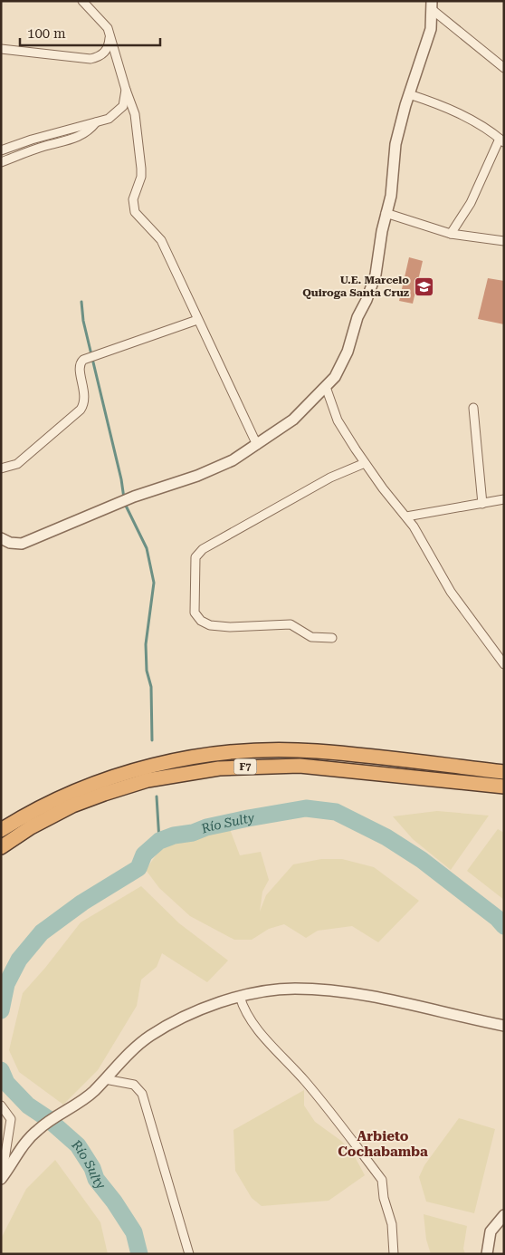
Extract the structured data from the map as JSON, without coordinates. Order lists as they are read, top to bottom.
{
  "streets": {
    "highway": ["F7"]
  },
  "districts": ["Arbieto Cochabamba"],
  "water": ["Río Sulty"],
  "places": {
    "school or university": ["U.E. Marcelo Quiroga Santa Cruz"]
  },
  "scale_bar": "100 m"
}
